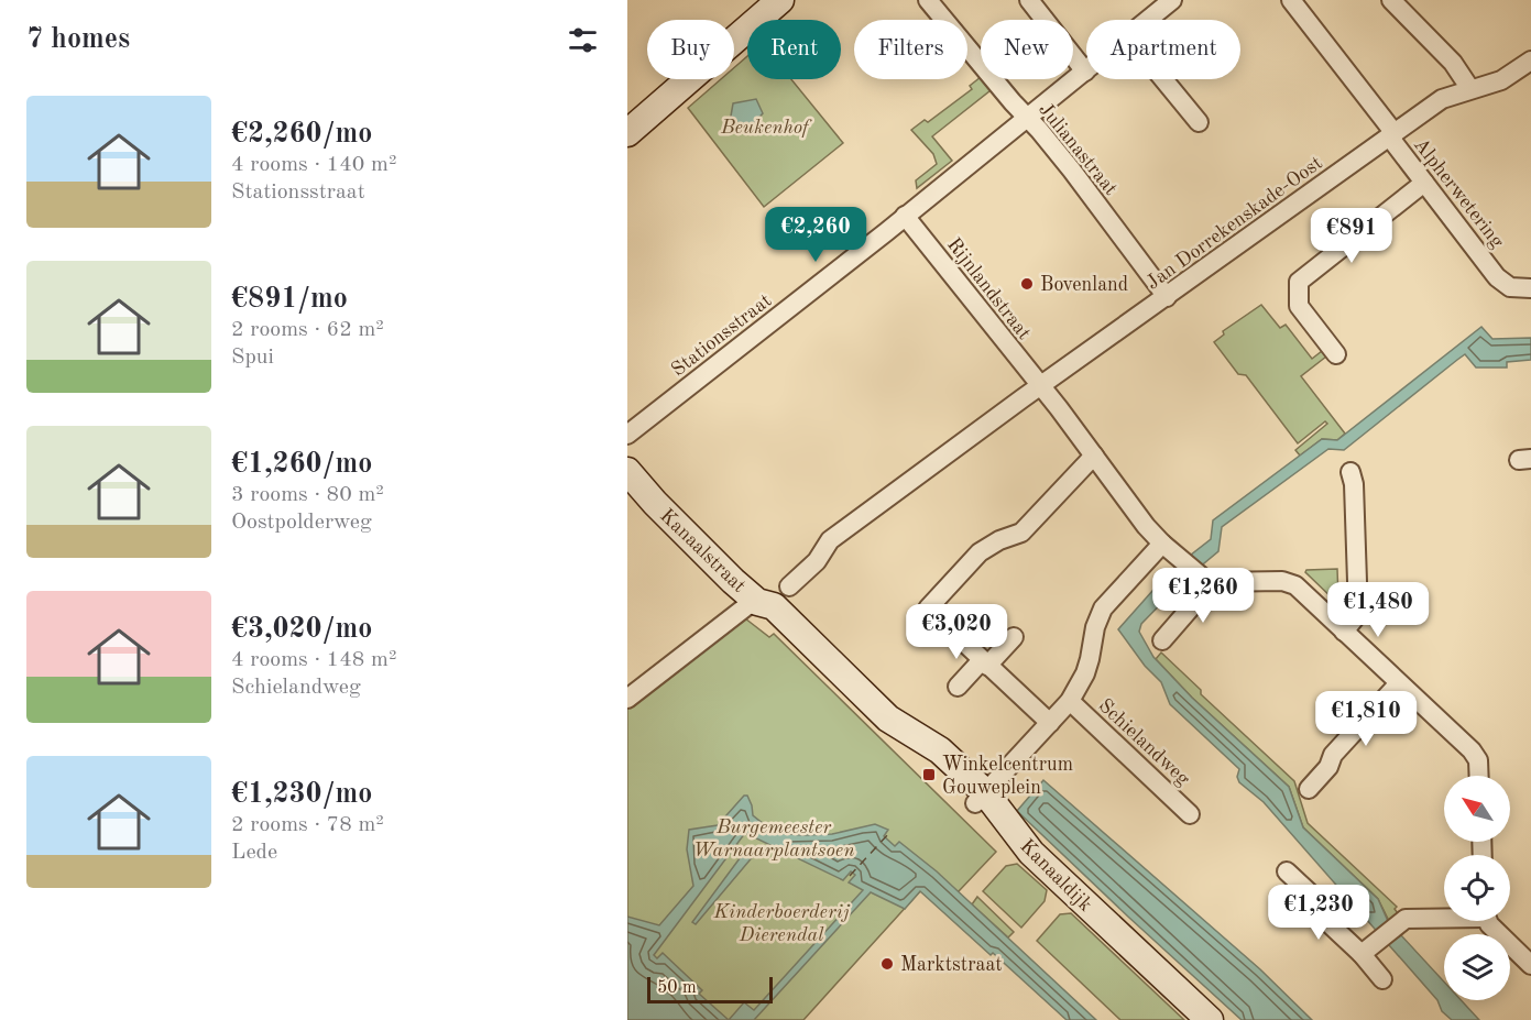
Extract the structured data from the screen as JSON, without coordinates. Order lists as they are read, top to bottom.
{
  "streets": {
    "main road": ["Kanaalstraat", "Kanaaldijk"],
    "street": [
      "Julianastraat",
      "Alpherwetering",
      "Jan Dorrekenskade-Oost",
      "Rijnlandstraat",
      "Stationsstraat",
      "Schielandweg"
    ]
  },
  "crossings": [
    ["Julianastraat", "Jan Dorrekenskade-Oost"],
    ["Julianastraat", "Stationsstraat"],
    ["Alpherwetering", "Jan Dorrekenskade-Oost"],
    ["Jan Dorrekenskade-Oost", "Rijnlandstraat"],
    ["Rijnlandstraat", "Stationsstraat"],
    ["Kanaalstraat", "Kanaaldijk"],
    ["Schielandweg", "Kanaaldijk"]
  ],
  "parks": ["Beukenhof", "Burgemeester Warnaarplantsoen", "Kinderboerderij Dierendal"],
  "places": {
    "other": ["Bovenland", "Marktstraat"],
    "transit": ["Winkelcentrum Gouweplein"]
  },
  "scale_bar": "50 m",
  "north": "top left",
  "page": {
    "heading": "7 homes",
    "chip": [
      "Buy",
      "Rent",
      "Filters",
      "New",
      "Apartment"
    ],
    "list": [
      {
        "name": "€2,260/mo",
        "note": "4 rooms · 140 m² · Stationsstraat"
      },
      {
        "name": "€891/mo",
        "note": "2 rooms · 62 m² · Spui"
      },
      {
        "name": "€1,260/mo",
        "note": "3 rooms · 80 m² · Oostpolderweg"
      },
      {
        "name": "€3,020/mo",
        "note": "4 rooms · 148 m² · Schielandweg"
      },
      {
        "name": "€1,230/mo",
        "note": "2 rooms · 78 m² · Lede"
      }
    ],
    "price": [
      "€2,260",
      "€891",
      "€1,260",
      "€1,480",
      "€3,020",
      "€1,810",
      "€1,230"
    ],
    "scale": "50 m"
  }
}
